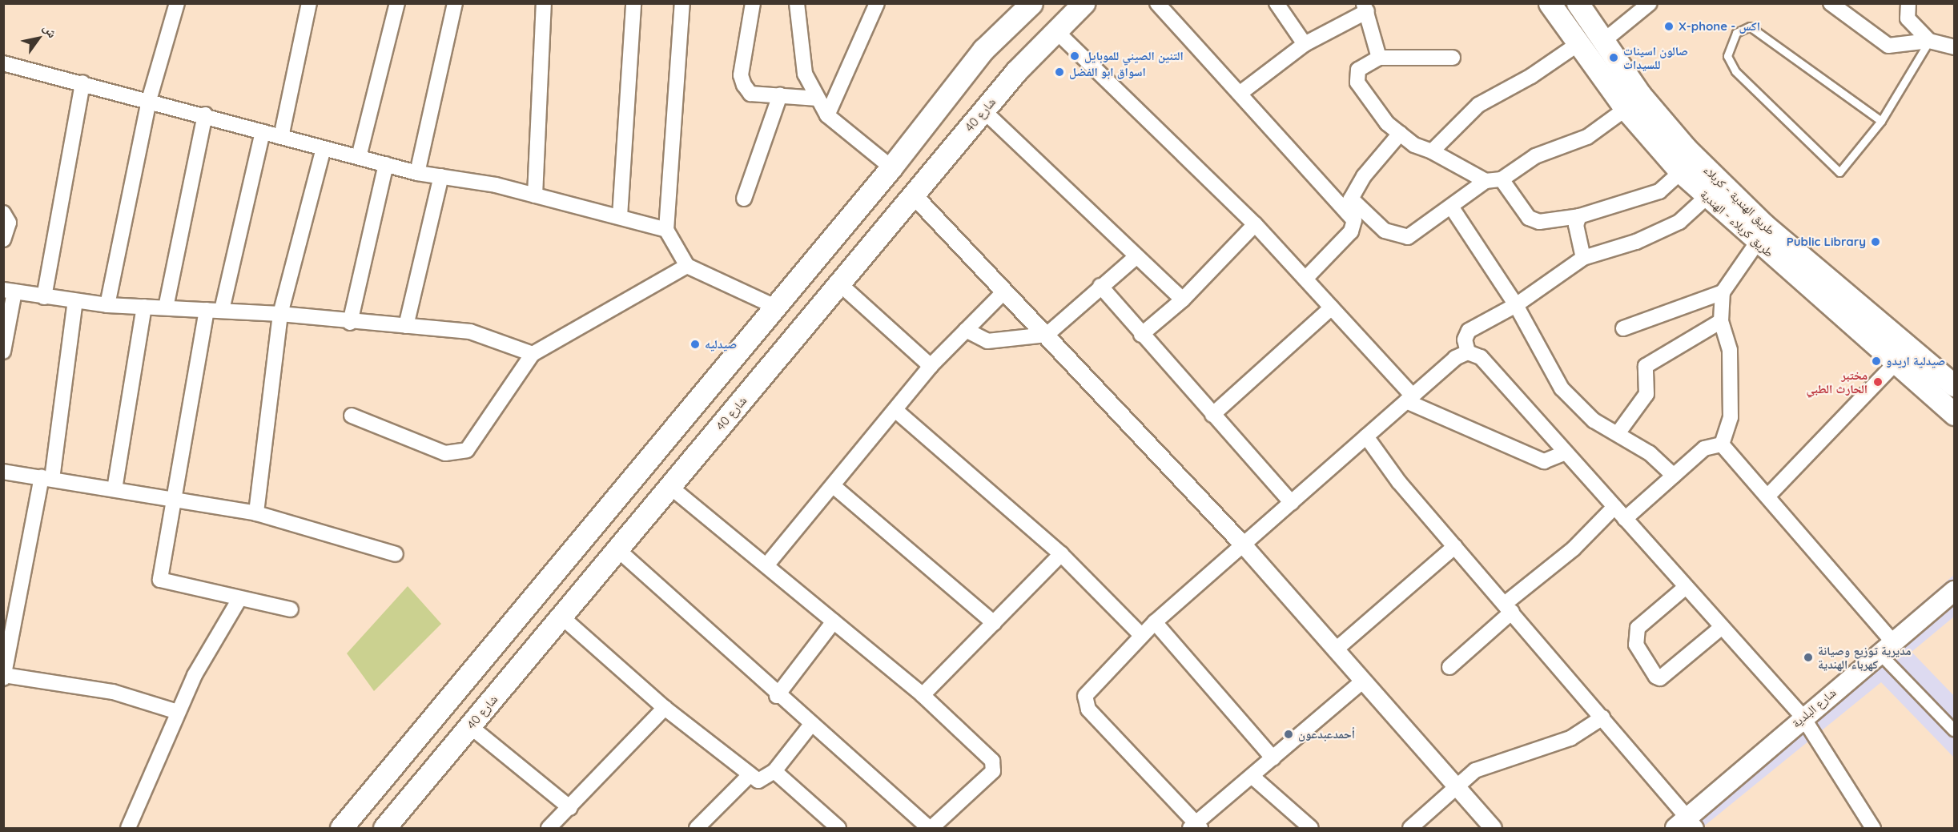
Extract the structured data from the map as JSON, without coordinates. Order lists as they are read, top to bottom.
{
  "streets": {
    "main road": [
      "شارع 40",
      "طريق الهندية - كربلاء",
      "طريق كربلاء - الهندية",
      "شارع البلدية"
    ]
  },
  "places": [
    "X-phone - اكس",
    "التنين الصيني للموبايل",
    "صالون اسينات للسيدات",
    "اسواق ابو الفضل",
    "Public Library",
    "صيدليه",
    "صيدلية اريدو",
    "مختبر الحارث الطبي",
    "مديرية توزيع وصيانة كهرباء الهندية",
    "أحمدعبدعون"
  ],
  "north": "top right"
}
